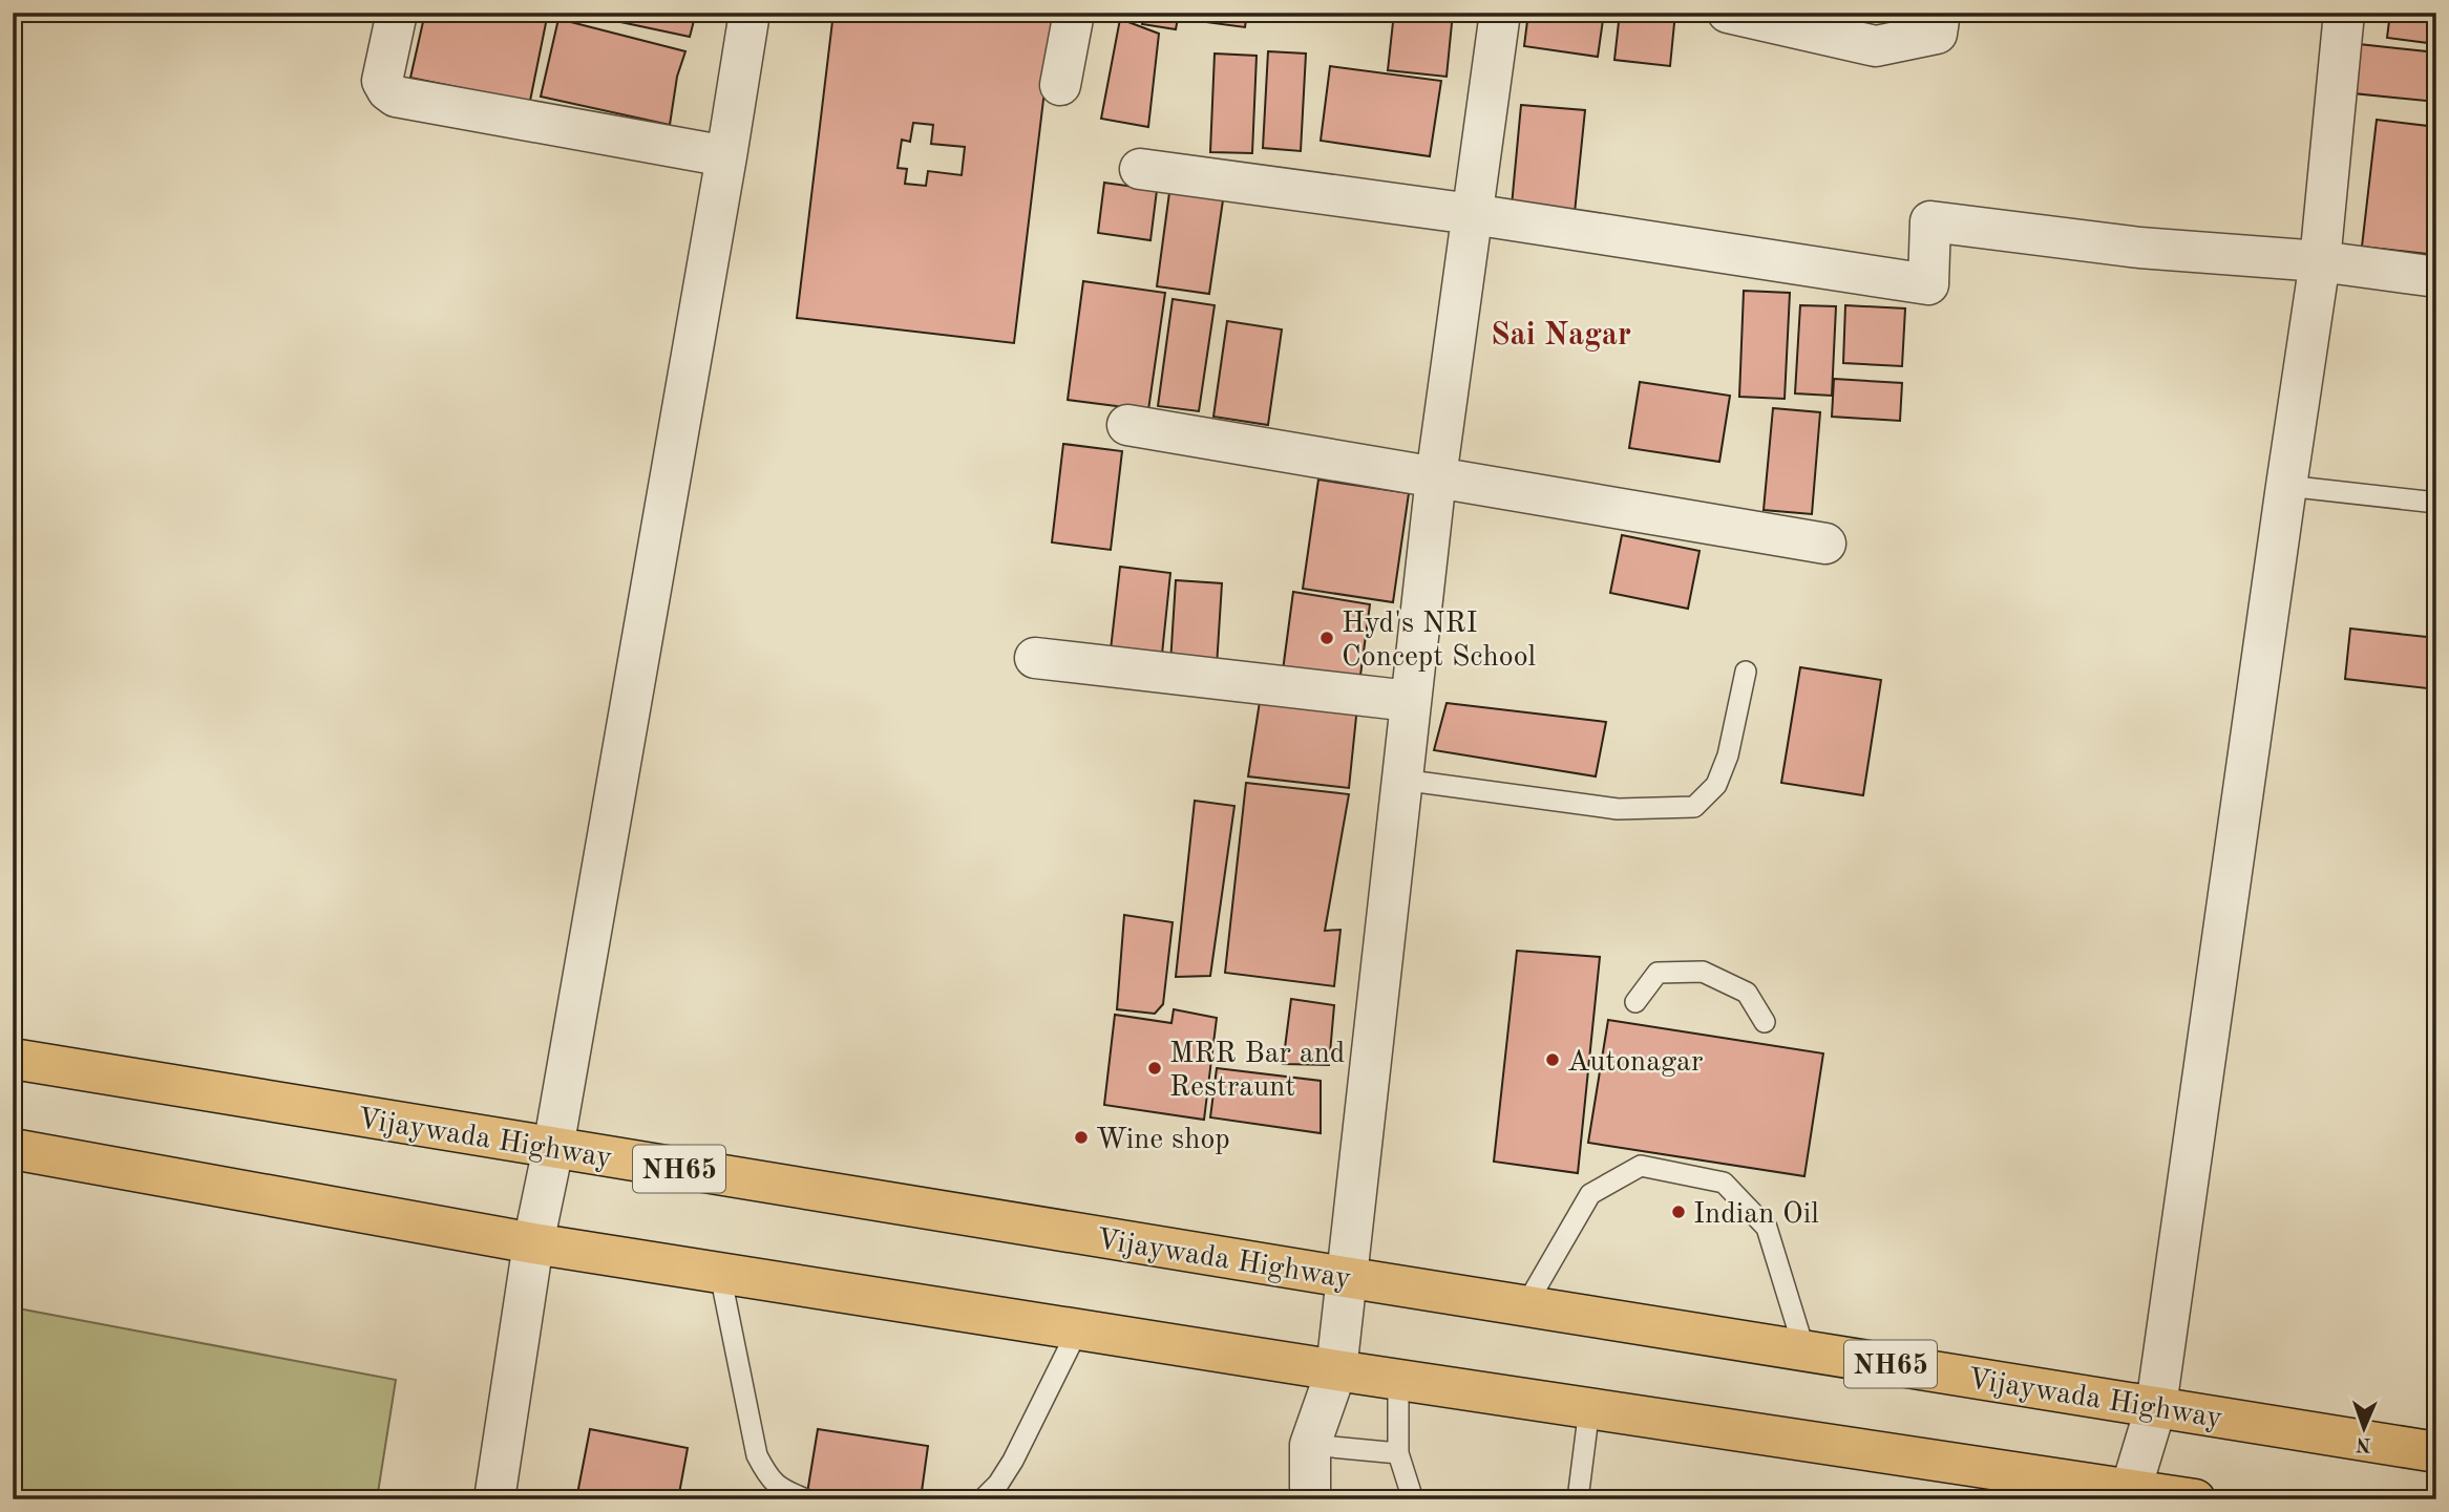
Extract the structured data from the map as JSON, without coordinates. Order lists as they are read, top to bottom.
{
  "streets": {
    "highway": ["Vijaywada Highway", "NH65"]
  },
  "districts": ["Sai Nagar"],
  "places": [
    "Hyd's NRI Concept School",
    "Autonagar",
    "MRR Bar and Restraunt",
    "Wine shop",
    "Indian Oil"
  ],
  "north": "bottom"
}
